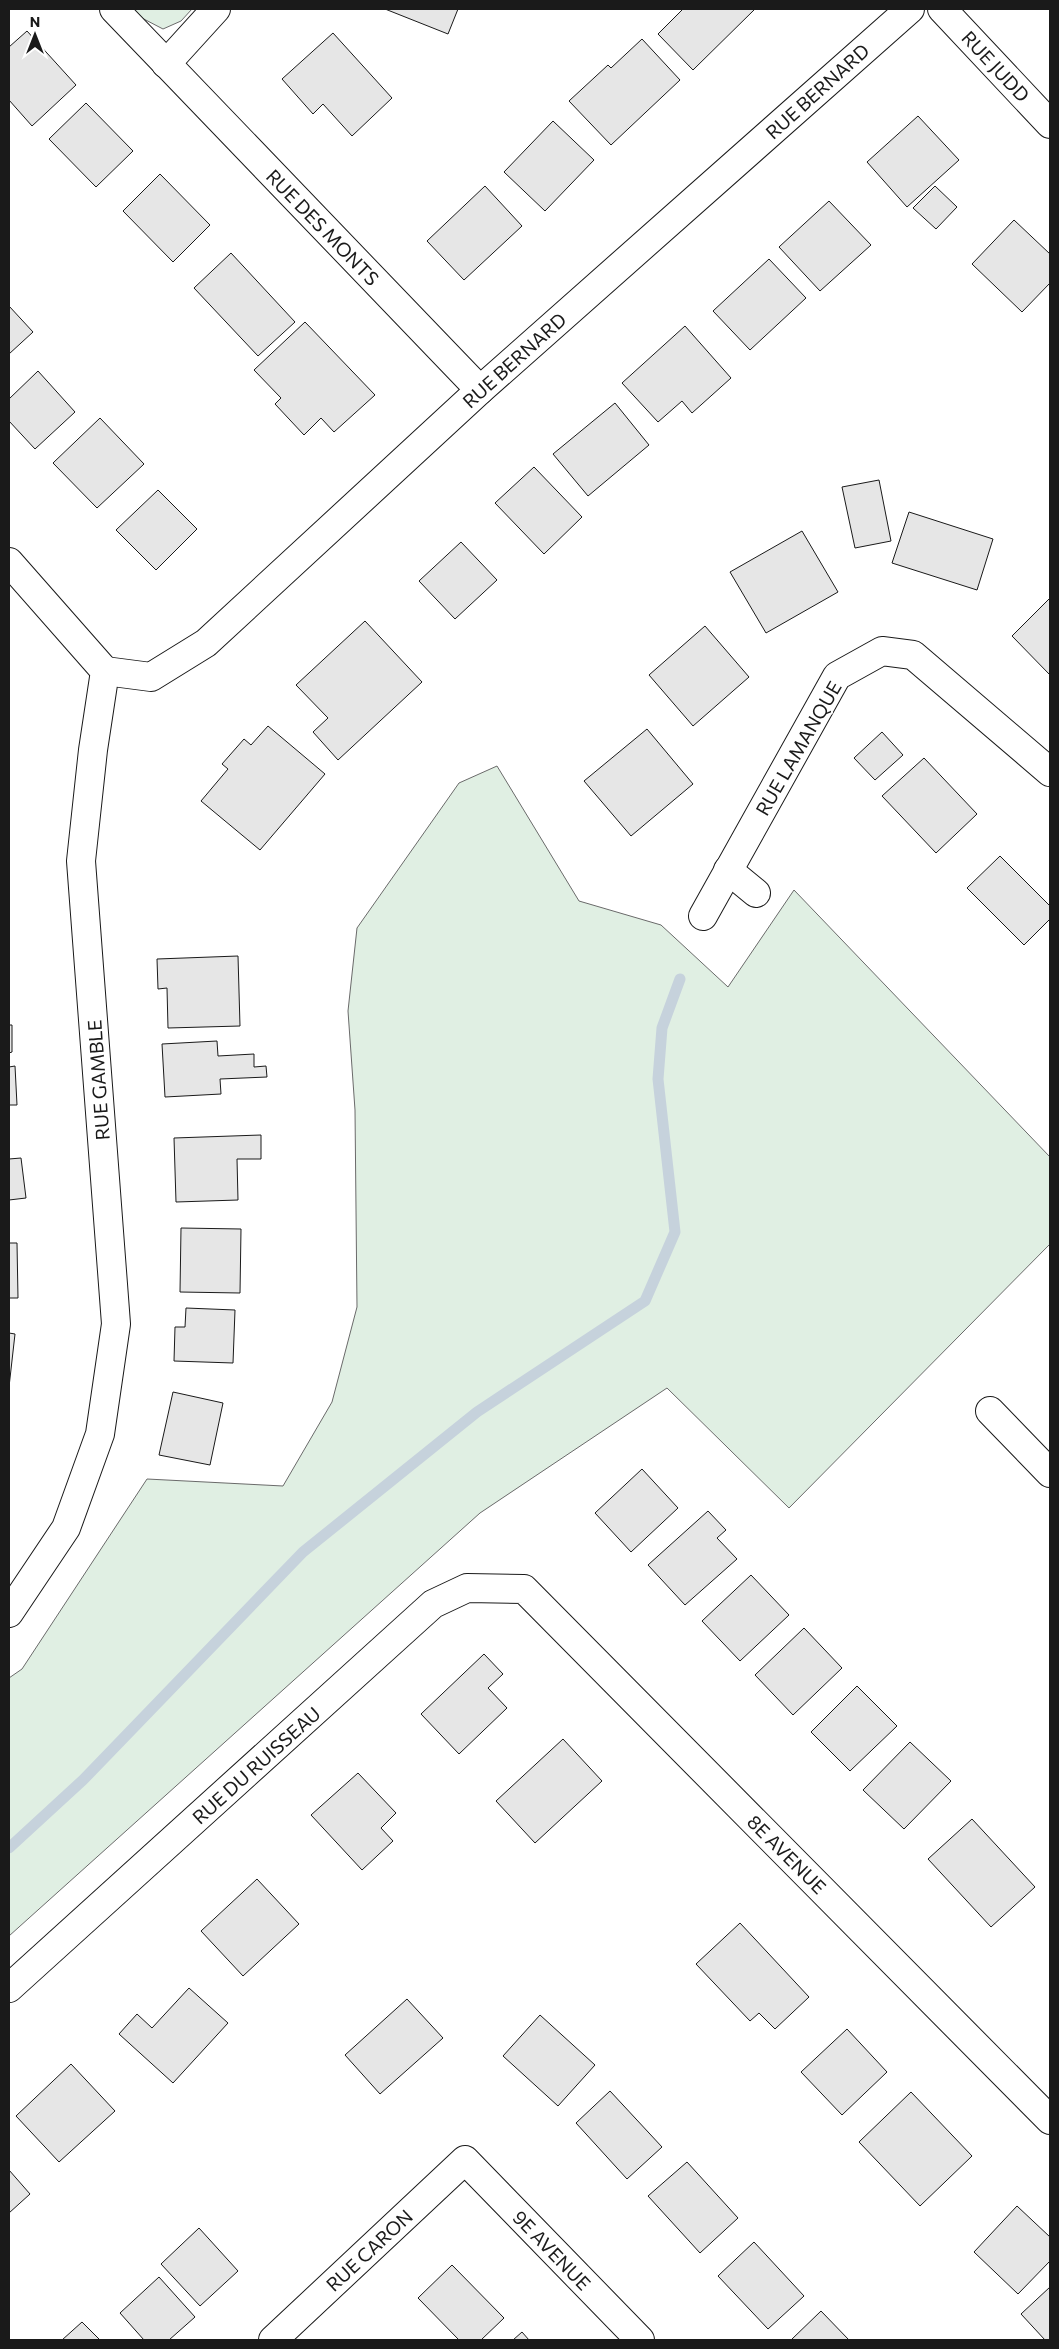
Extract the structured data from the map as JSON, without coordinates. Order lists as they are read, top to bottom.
{
  "streets": {
    "street": [
      "RUE JUDD",
      "RUE BERNARD",
      "RUE DES MONTS",
      "RUE LAMANQUE",
      "RUE GAMBLE",
      "RUE DU RUISSEAU",
      "8E AVENUE",
      "RUE CARON",
      "9E AVENUE"
    ]
  },
  "crossings": [
    ["RUE BERNARD", "RUE DES MONTS"],
    ["RUE BERNARD", "RUE GAMBLE"],
    ["RUE DU RUISSEAU", "8E AVENUE"],
    ["RUE CARON", "9E AVENUE"]
  ],
  "north": "top"
}
